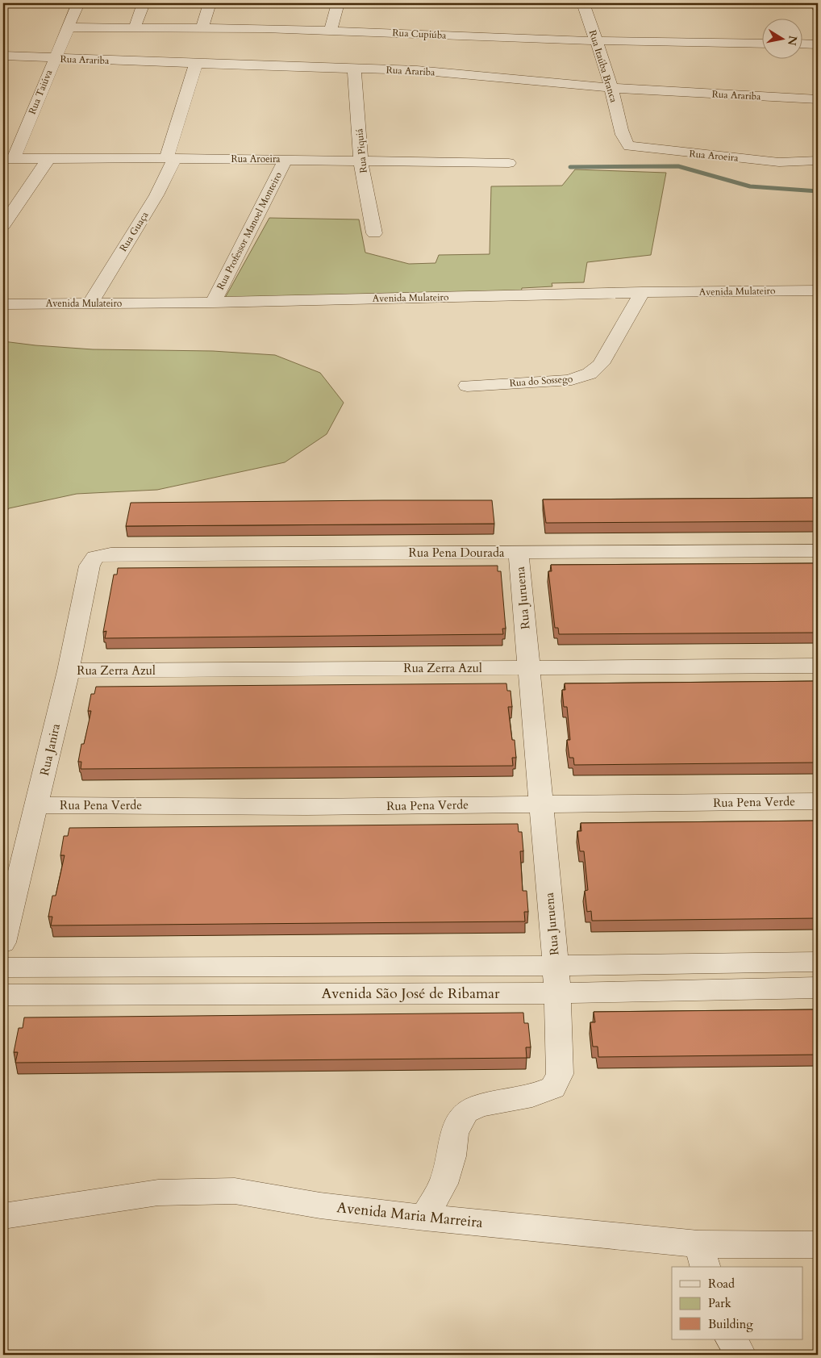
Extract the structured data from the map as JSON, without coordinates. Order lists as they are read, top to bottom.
{
  "streets": {
    "street": [
      "Rua Cupiúba",
      "Rua Arariba",
      "Rua Itaúba Branca",
      "Rua Taiúva",
      "Rua Piquiá",
      "Rua Aroeira",
      "Rua Professor Manoel Monteiro",
      "Rua Guaça",
      "Avenida Mulateiro",
      "Rua do Sossego",
      "Rua Pena Dourada",
      "Rua Juruena",
      "Rua Zerra Azul",
      "Rua Janira",
      "Rua Pena Verde",
      "Avenida São José de Ribamar",
      "Avenida Maria Marreira"
    ]
  },
  "crossings": [
    ["Rua Cupiúba", "Rua Itaúba Branca"],
    ["Rua Cupiúba", "Rua Taiúva"],
    ["Rua Arariba", "Rua Itaúba Branca"],
    ["Rua Arariba", "Rua Taiúva"],
    ["Rua Arariba", "Rua Piquiá"],
    ["Rua Arariba", "Rua Guaça"],
    ["Rua Itaúba Branca", "Rua Aroeira"],
    ["Rua Taiúva", "Rua Aroeira"],
    ["Rua Piquiá", "Rua Aroeira"],
    ["Rua Aroeira", "Rua Professor Manoel Monteiro"],
    ["Rua Aroeira", "Rua Guaça"],
    ["Rua Professor Manoel Monteiro", "Avenida Mulateiro"],
    ["Rua Guaça", "Avenida Mulateiro"],
    ["Avenida Mulateiro", "Rua do Sossego"],
    ["Rua Pena Dourada", "Rua Juruena"],
    ["Rua Pena Dourada", "Rua Janira"],
    ["Rua Juruena", "Rua Zerra Azul"],
    ["Rua Juruena", "Rua Pena Verde"],
    ["Rua Juruena", "Avenida São José de Ribamar"],
    ["Rua Juruena", "Avenida Maria Marreira"],
    ["Rua Zerra Azul", "Rua Janira"],
    ["Rua Janira", "Rua Pena Verde"]
  ],
  "legend": ["Road", "Park", "Building"],
  "north": "right"
}
